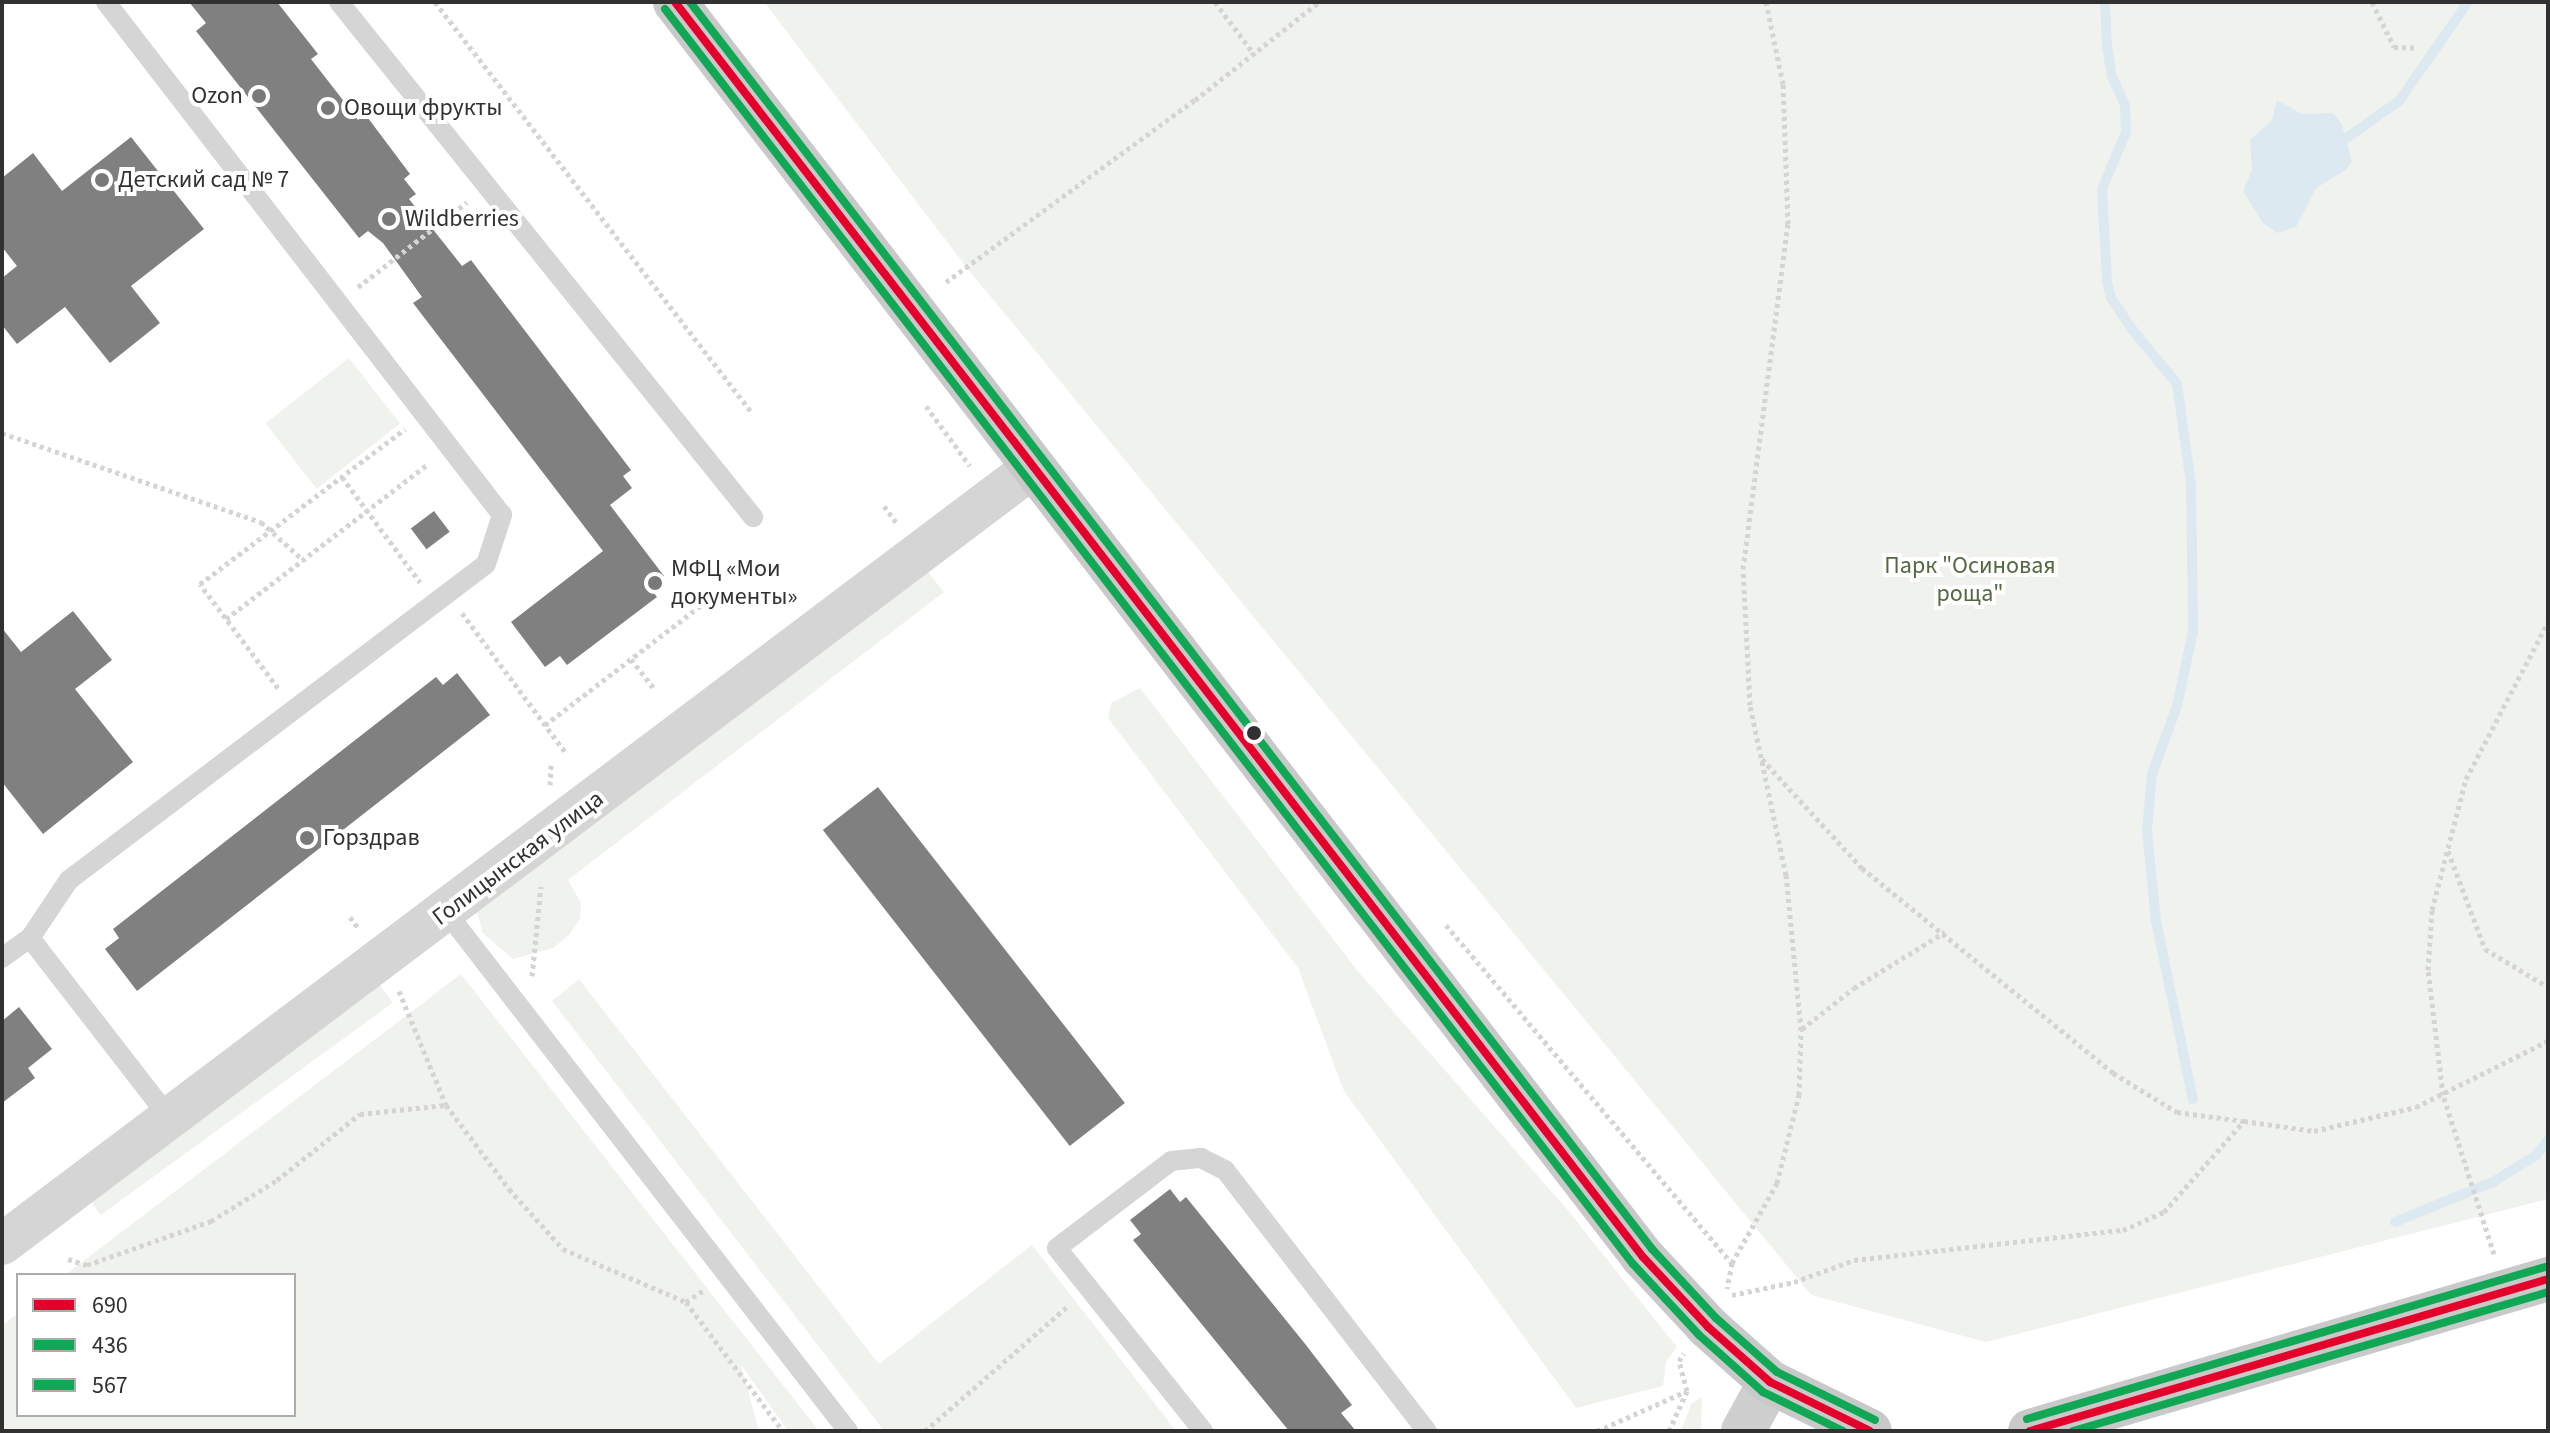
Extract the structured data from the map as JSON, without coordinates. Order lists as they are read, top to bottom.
{
  "streets": {
    "street": ["Голицынская улица"]
  },
  "parks": ["Парк \"Осиновая роща\""],
  "places": [
    "Ozon",
    "Овощи фрукты",
    "Детский сад № 7",
    "Wildberries",
    "МФЦ «Мои документы»",
    "Горздрав"
  ],
  "lines": ["transit line 690", "transit line 567", "transit line 436"],
  "legend": ["690", "436", "567"]
}
